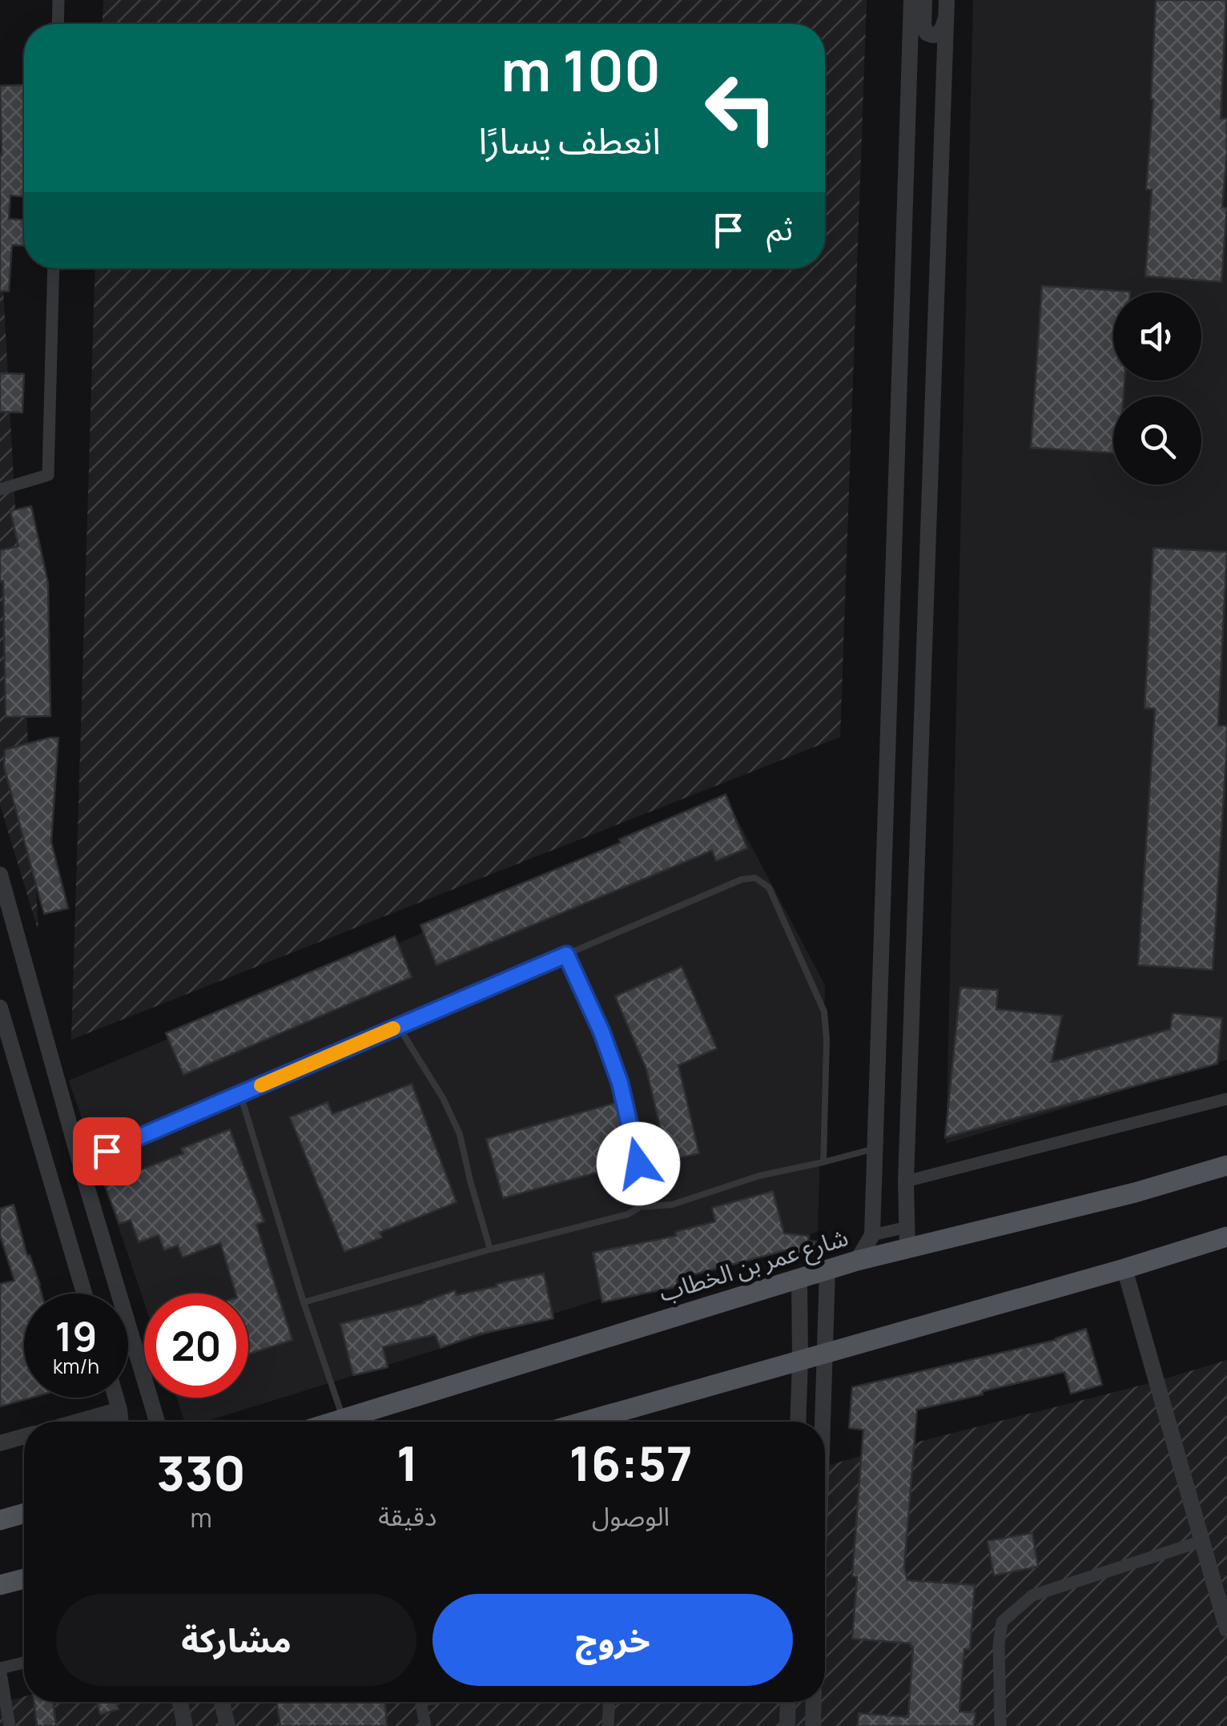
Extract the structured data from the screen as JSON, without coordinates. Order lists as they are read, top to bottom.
{
  "streets": {
    "main road": ["شارع عمر بن الخطاب"]
  },
  "page": {
    "turn": ["100 m", "انعطف يسارًا"],
    "then": "ثم",
    "speed": "19 km/h",
    "limit": "20",
    "eta": [
      "16:57",
      "الوصول",
      "1",
      "دقيقة",
      "330",
      "m"
    ],
    "buttons": ["خروج", "مشاركة"]
  }
}
